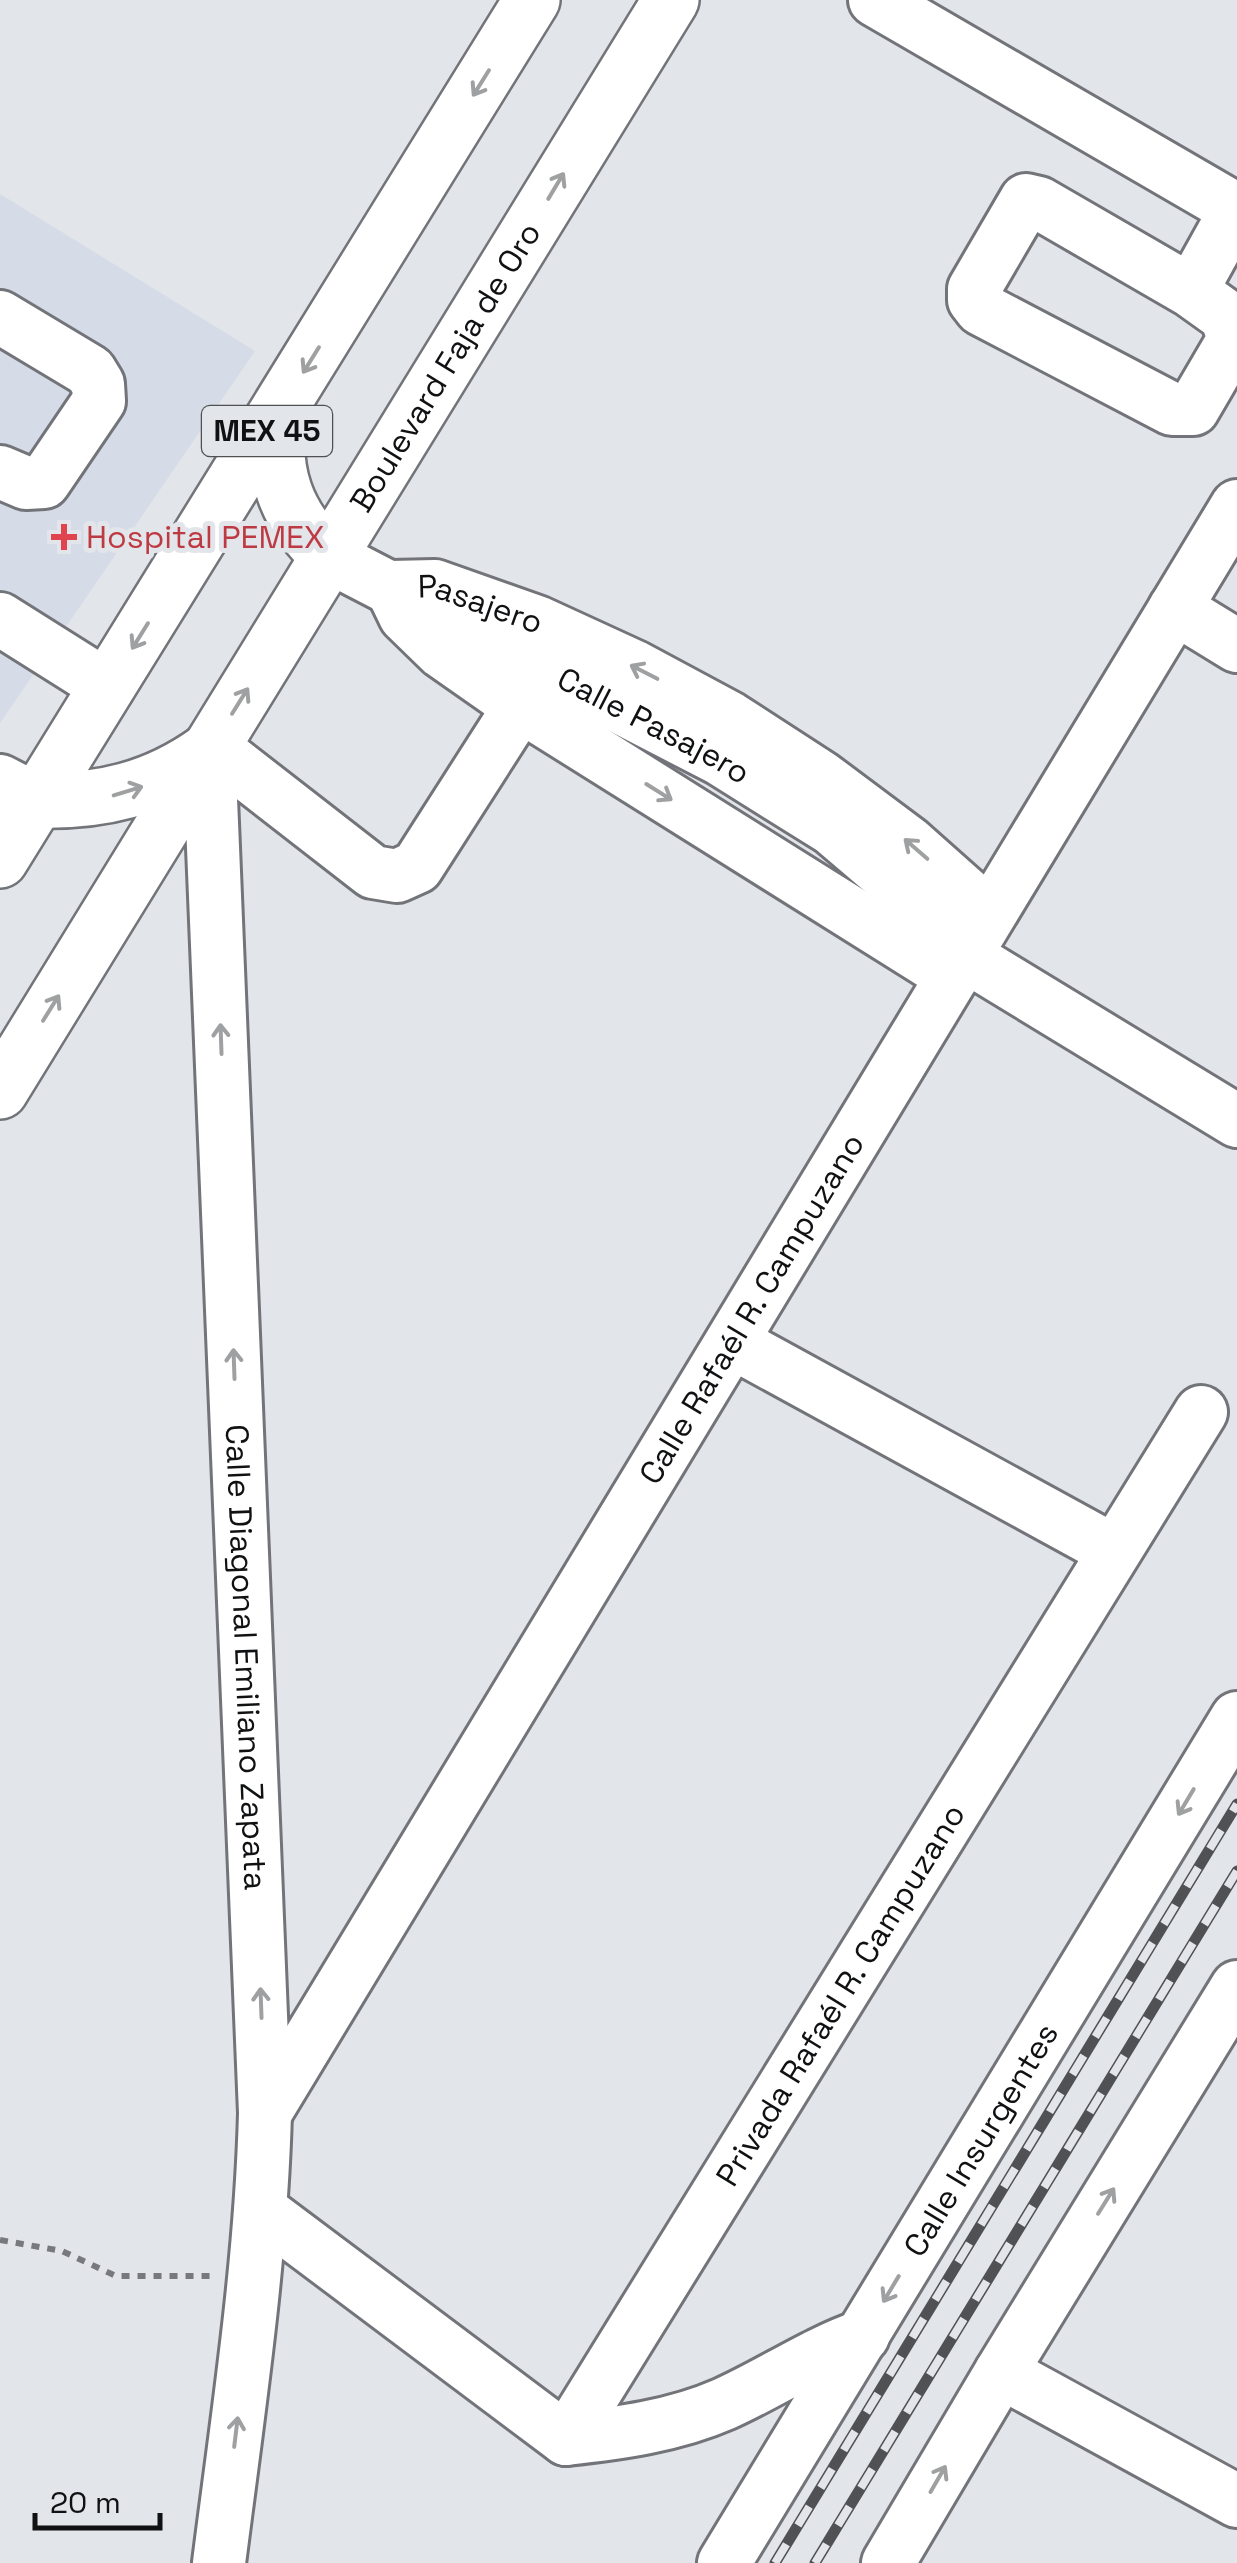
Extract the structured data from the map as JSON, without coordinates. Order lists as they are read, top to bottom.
{
  "streets": {
    "main road": ["Boulevard Faja de Oro", "MEX 45"],
    "street": [
      "Pasajero",
      "Calle Pasajero",
      "Calle Rafaél R. Campuzano",
      "Calle Diagonal Emiliano Zapata",
      "Privada Rafaél R. Campuzano",
      "Calle Insurgentes"
    ]
  },
  "crossings": [
    ["Boulevard Faja de Oro", "Calle Pasajero"],
    ["Boulevard Faja de Oro", "Calle Diagonal Emiliano Zapata"],
    ["Pasajero", "Calle Pasajero"],
    ["Pasajero", "Calle Rafaél R. Campuzano"],
    ["Calle Pasajero", "Calle Rafaél R. Campuzano"],
    ["Calle Rafaél R. Campuzano", "Calle Diagonal Emiliano Zapata"]
  ],
  "one_way": ["Pasajero", "Calle Diagonal Emiliano Zapata"],
  "places": {
    "health": ["Hospital PEMEX"]
  },
  "scale_bar": "20 m"
}
